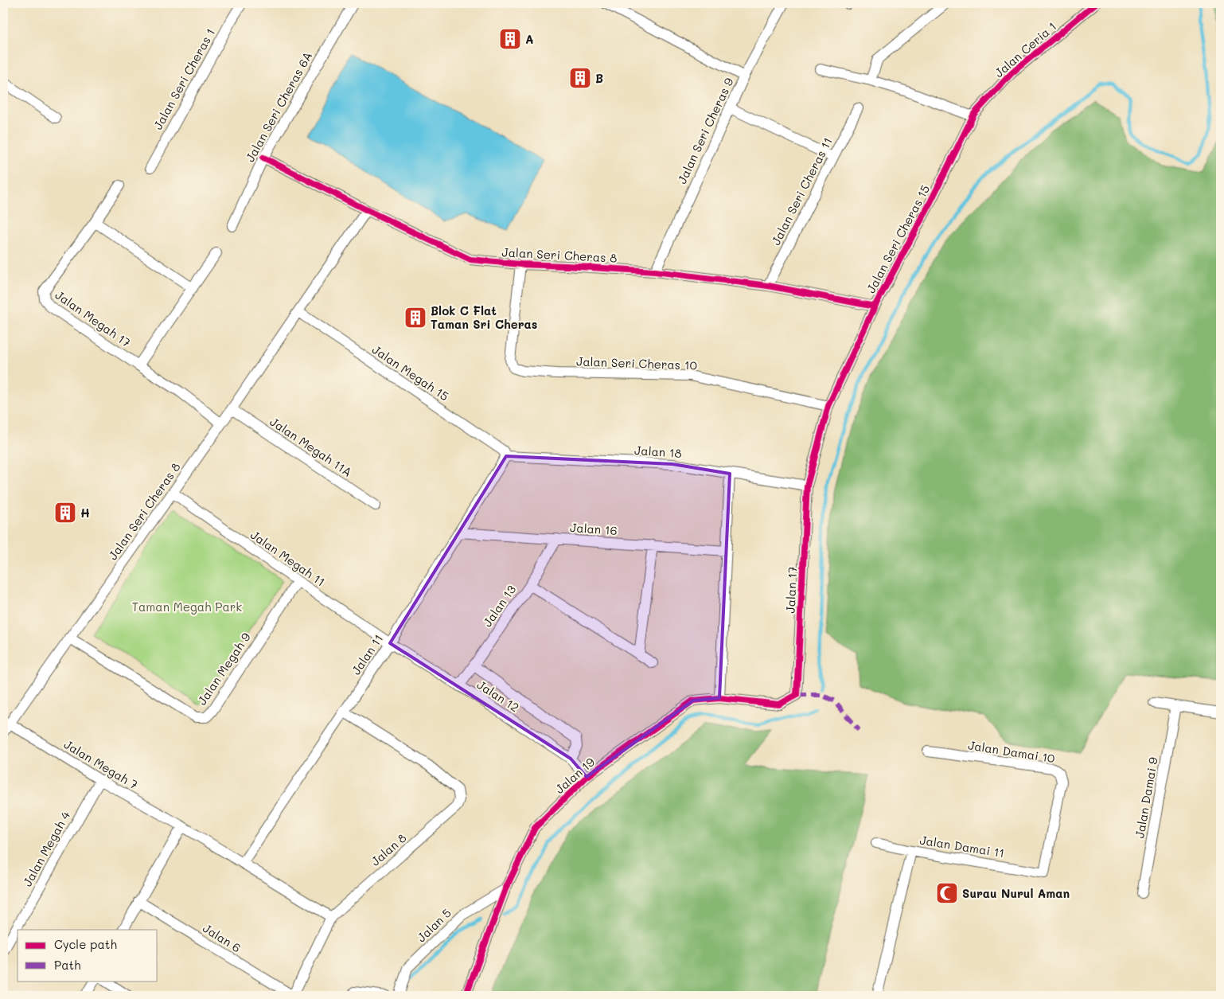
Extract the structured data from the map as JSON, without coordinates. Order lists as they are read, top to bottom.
{
  "streets": {
    "street": [
      "Jalan Ceria 1",
      "Jalan Seri Cheras 1",
      "Jalan Seri Cheras 6A",
      "Jalan Seri Cheras 9",
      "Jalan Seri Cheras 11",
      "Jalan Seri Cheras 15",
      "Jalan Seri Cheras 8",
      "Jalan Megah 17",
      "Jalan Seri Cheras 10",
      "Jalan Megah 15",
      "Jalan Megah 11A",
      "Jalan 18",
      "Jalan 16",
      "Jalan Megah 11",
      "Jalan 17",
      "Jalan 13",
      "Jalan 11",
      "Jalan Megah 9",
      "Jalan 12",
      "Jalan Damai 10",
      "Jalan Megah 7",
      "Jalan 19",
      "Jalan Damai 9",
      "Jalan Damai 11",
      "Jalan Megah 4",
      "Jalan 8",
      "Jalan 5",
      "Jalan 6"
    ]
  },
  "crossings": [
    ["Jalan Ceria 1", "Jalan Seri Cheras 15"],
    ["Jalan Seri Cheras 6A", "Jalan Seri Cheras 8"],
    ["Jalan Seri Cheras 9", "Jalan Seri Cheras 8"],
    ["Jalan Seri Cheras 11", "Jalan Seri Cheras 8"],
    ["Jalan Seri Cheras 15", "Jalan Seri Cheras 8"],
    ["Jalan Seri Cheras 15", "Jalan Seri Cheras 10"],
    ["Jalan Seri Cheras 15", "Jalan 18"],
    ["Jalan Seri Cheras 15", "Jalan 17"],
    ["Jalan Seri Cheras 8", "Jalan Megah 17"],
    ["Jalan Seri Cheras 8", "Jalan Seri Cheras 10"],
    ["Jalan Seri Cheras 8", "Jalan Megah 15"],
    ["Jalan Seri Cheras 8", "Jalan Megah 11A"],
    ["Jalan Seri Cheras 8", "Jalan Megah 11"],
    ["Jalan Seri Cheras 8", "Jalan Megah 9"],
    ["Jalan Seri Cheras 8", "Jalan Megah 7"],
    ["Jalan Megah 15", "Jalan 18"],
    ["Jalan Megah 15", "Jalan 11"],
    ["Jalan 18", "Jalan 17"],
    ["Jalan 18", "Jalan 11"],
    ["Jalan 16", "Jalan 13"],
    ["Jalan 16", "Jalan 11"],
    ["Jalan Megah 11", "Jalan 11"],
    ["Jalan Megah 11", "Jalan Megah 9"],
    ["Jalan Megah 11", "Jalan 12"],
    ["Jalan 17", "Jalan 19"],
    ["Jalan 13", "Jalan 12"],
    ["Jalan 11", "Jalan 12"],
    ["Jalan 11", "Jalan 8"],
    ["Jalan 12", "Jalan 19"],
    ["Jalan Damai 10", "Jalan Damai 11"],
    ["Jalan Megah 7", "Jalan Megah 4"],
    ["Jalan 19", "Jalan 5"],
    ["Jalan 8", "Jalan 6"]
  ],
  "parks": ["Taman Megah Park"],
  "places": {
    "building": [
      "A",
      "B",
      "Blok C Flat Taman Sri Cheras",
      "H"
    ],
    "mosque": ["Surau Nurul Aman"]
  },
  "legend": ["Cycle path", "Path"]
}
